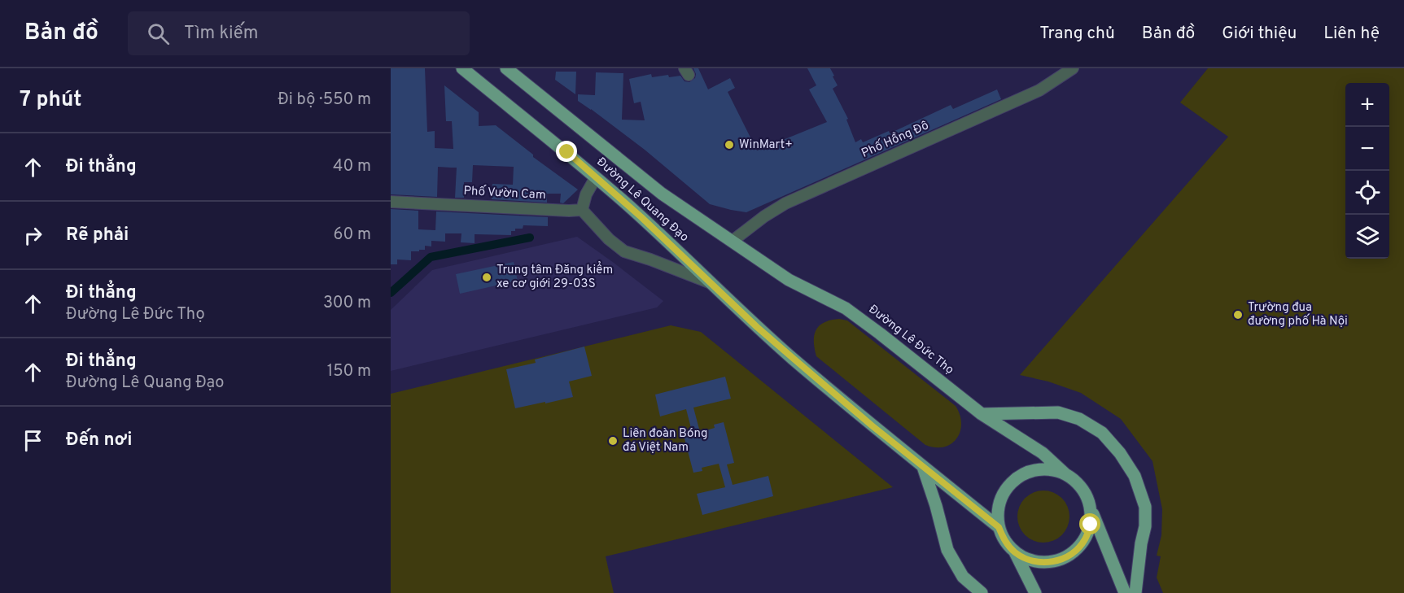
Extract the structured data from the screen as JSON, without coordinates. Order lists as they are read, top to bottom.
{
  "streets": {
    "main road": ["Đường Lê Quang Đạo", "Đường Lê Đức Thọ"],
    "street": ["Phố Hồng Đô", "Phố Vườn Cam"]
  },
  "crossings": [
    ["Phố Hồng Đô", "Đường Lê Quang Đạo"],
    ["Phố Hồng Đô", "Đường Lê Đức Thọ"],
    ["Đường Lê Quang Đạo", "Đường Lê Đức Thọ"]
  ],
  "places": [
    "WinMart+",
    "Trung tâm Đăng kiểm xe cơ giới 29-03S",
    "Trường đua đường phố Hà Nội",
    "Liên đoàn Bóng đá Việt Nam"
  ],
  "page": {
    "header": "Bản đồ",
    "search": "Tìm kiếm",
    "nav": [
      "Trang chủ",
      "Bản đồ",
      "Giới thiệu",
      "Liên hệ"
    ],
    "heading": ["7 phút", "Đi bộ · 550 m"],
    "map_buttons": ["+", "−"],
    "list": [
      ["Đi thẳng", "40 m"],
      ["Rẽ phải", "60 m"],
      ["Đi thẳng", "Đường Lê Đức Thọ", "300 m"],
      ["Đi thẳng", "Đường Lê Quang Đạo", "150 m"],
      "Đến nơi"
    ]
  }
}
